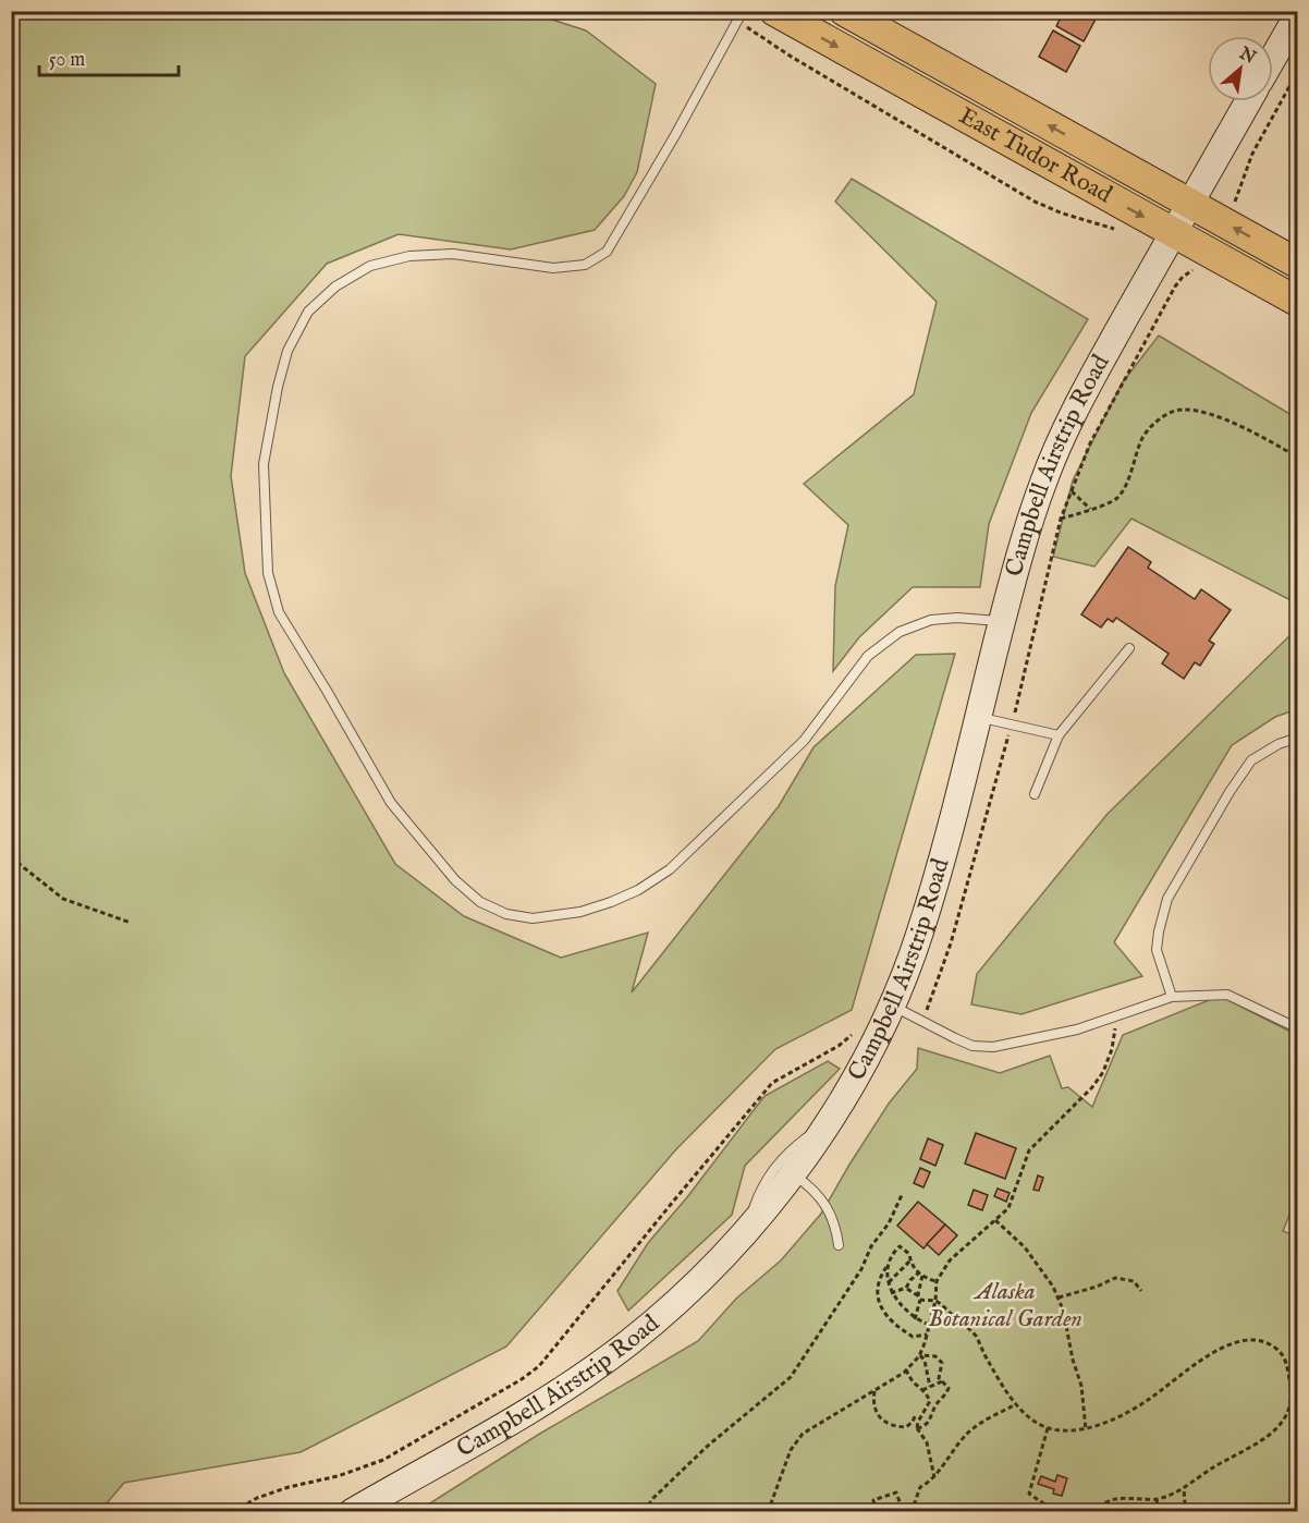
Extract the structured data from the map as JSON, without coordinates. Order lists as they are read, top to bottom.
{
  "streets": {
    "main road": ["East Tudor Road"],
    "street": ["Campbell Airstrip Road"]
  },
  "crossings": [
    ["East Tudor Road", "Campbell Airstrip Road"]
  ],
  "parks": ["Alaska Botanical Garden"],
  "scale_bar": "50 m",
  "north": "top right"
}
